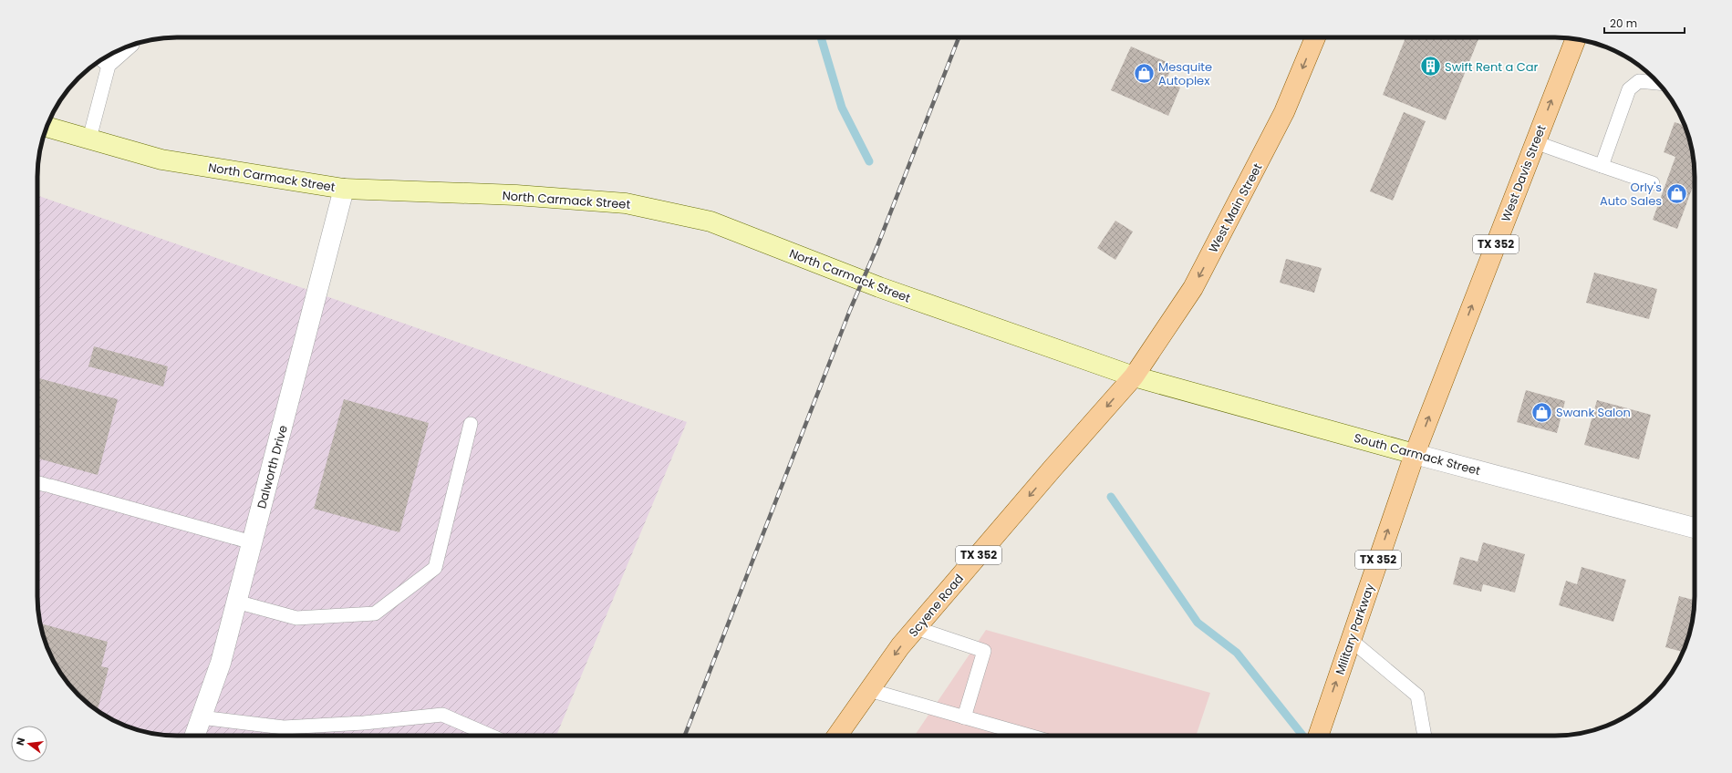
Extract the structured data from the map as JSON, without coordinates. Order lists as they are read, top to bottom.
{
  "streets": {
    "main road": [
      "West Davis Street",
      "West Main Street",
      "TX 352",
      "Scyene Road",
      "Military Parkway"
    ],
    "street": ["North Carmack Street", "South Carmack Street", "Dalworth Drive"]
  },
  "crossings": [
    ["West Davis Street", "South Carmack Street"],
    ["West Davis Street", "Military Parkway"],
    ["North Carmack Street", "West Main Street"],
    ["North Carmack Street", "South Carmack Street"],
    ["North Carmack Street", "Dalworth Drive"],
    ["North Carmack Street", "Scyene Road"],
    ["West Main Street", "South Carmack Street"],
    ["West Main Street", "Scyene Road"],
    ["South Carmack Street", "Scyene Road"],
    ["South Carmack Street", "Military Parkway"]
  ],
  "one_way": [
    "West Davis Street",
    "West Main Street",
    "Scyene Road",
    "Military Parkway"
  ],
  "places": {
    "building": ["Swift Rent a Car"],
    "shop": ["Mesquite Autoplex", "Orly's Auto Sales", "Swank Salon"]
  },
  "scale_bar": "20 m",
  "north": "left"
}
